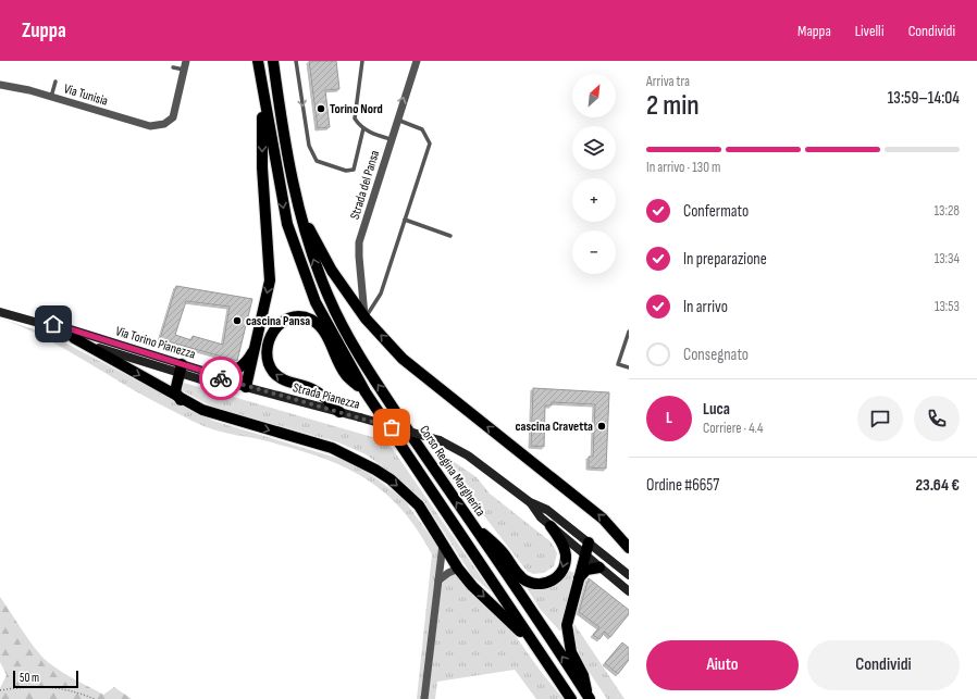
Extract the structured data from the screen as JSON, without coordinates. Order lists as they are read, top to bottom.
{
  "streets": {
    "main road": ["Via Torino Pianezza", "Strada Pianezza", "Corso Regina Margherita"],
    "street": ["Via Tunisia", "Strada del Pansa"]
  },
  "crossings": [
    ["Via Torino Pianezza", "Strada Pianezza"]
  ],
  "places": ["Torino Nord", "cascina Pansa", "cascina Cravetta"],
  "scale_bar": "50 m",
  "north": "top right",
  "page": {
    "header": "Zuppa",
    "nav": ["Mappa", "Livelli", "Condividi"],
    "heading": ["2 min", "Arriva tra", "13:59–14:04"],
    "panel": [
      "Luca",
      "Corriere · 4.4",
      "Ordine #6657",
      "23.64 €"
    ],
    "map_buttons": ["+", "−"],
    "bar": "In arrivo · 130 m",
    "list": [
      ["Confermato", "13:28"],
      ["In preparazione", "13:34"],
      ["In arrivo", "13:53"],
      "Consegnato"
    ],
    "round": "L",
    "buttons": ["Aiuto", "Condividi"],
    "scale": "50 m"
  }
}
